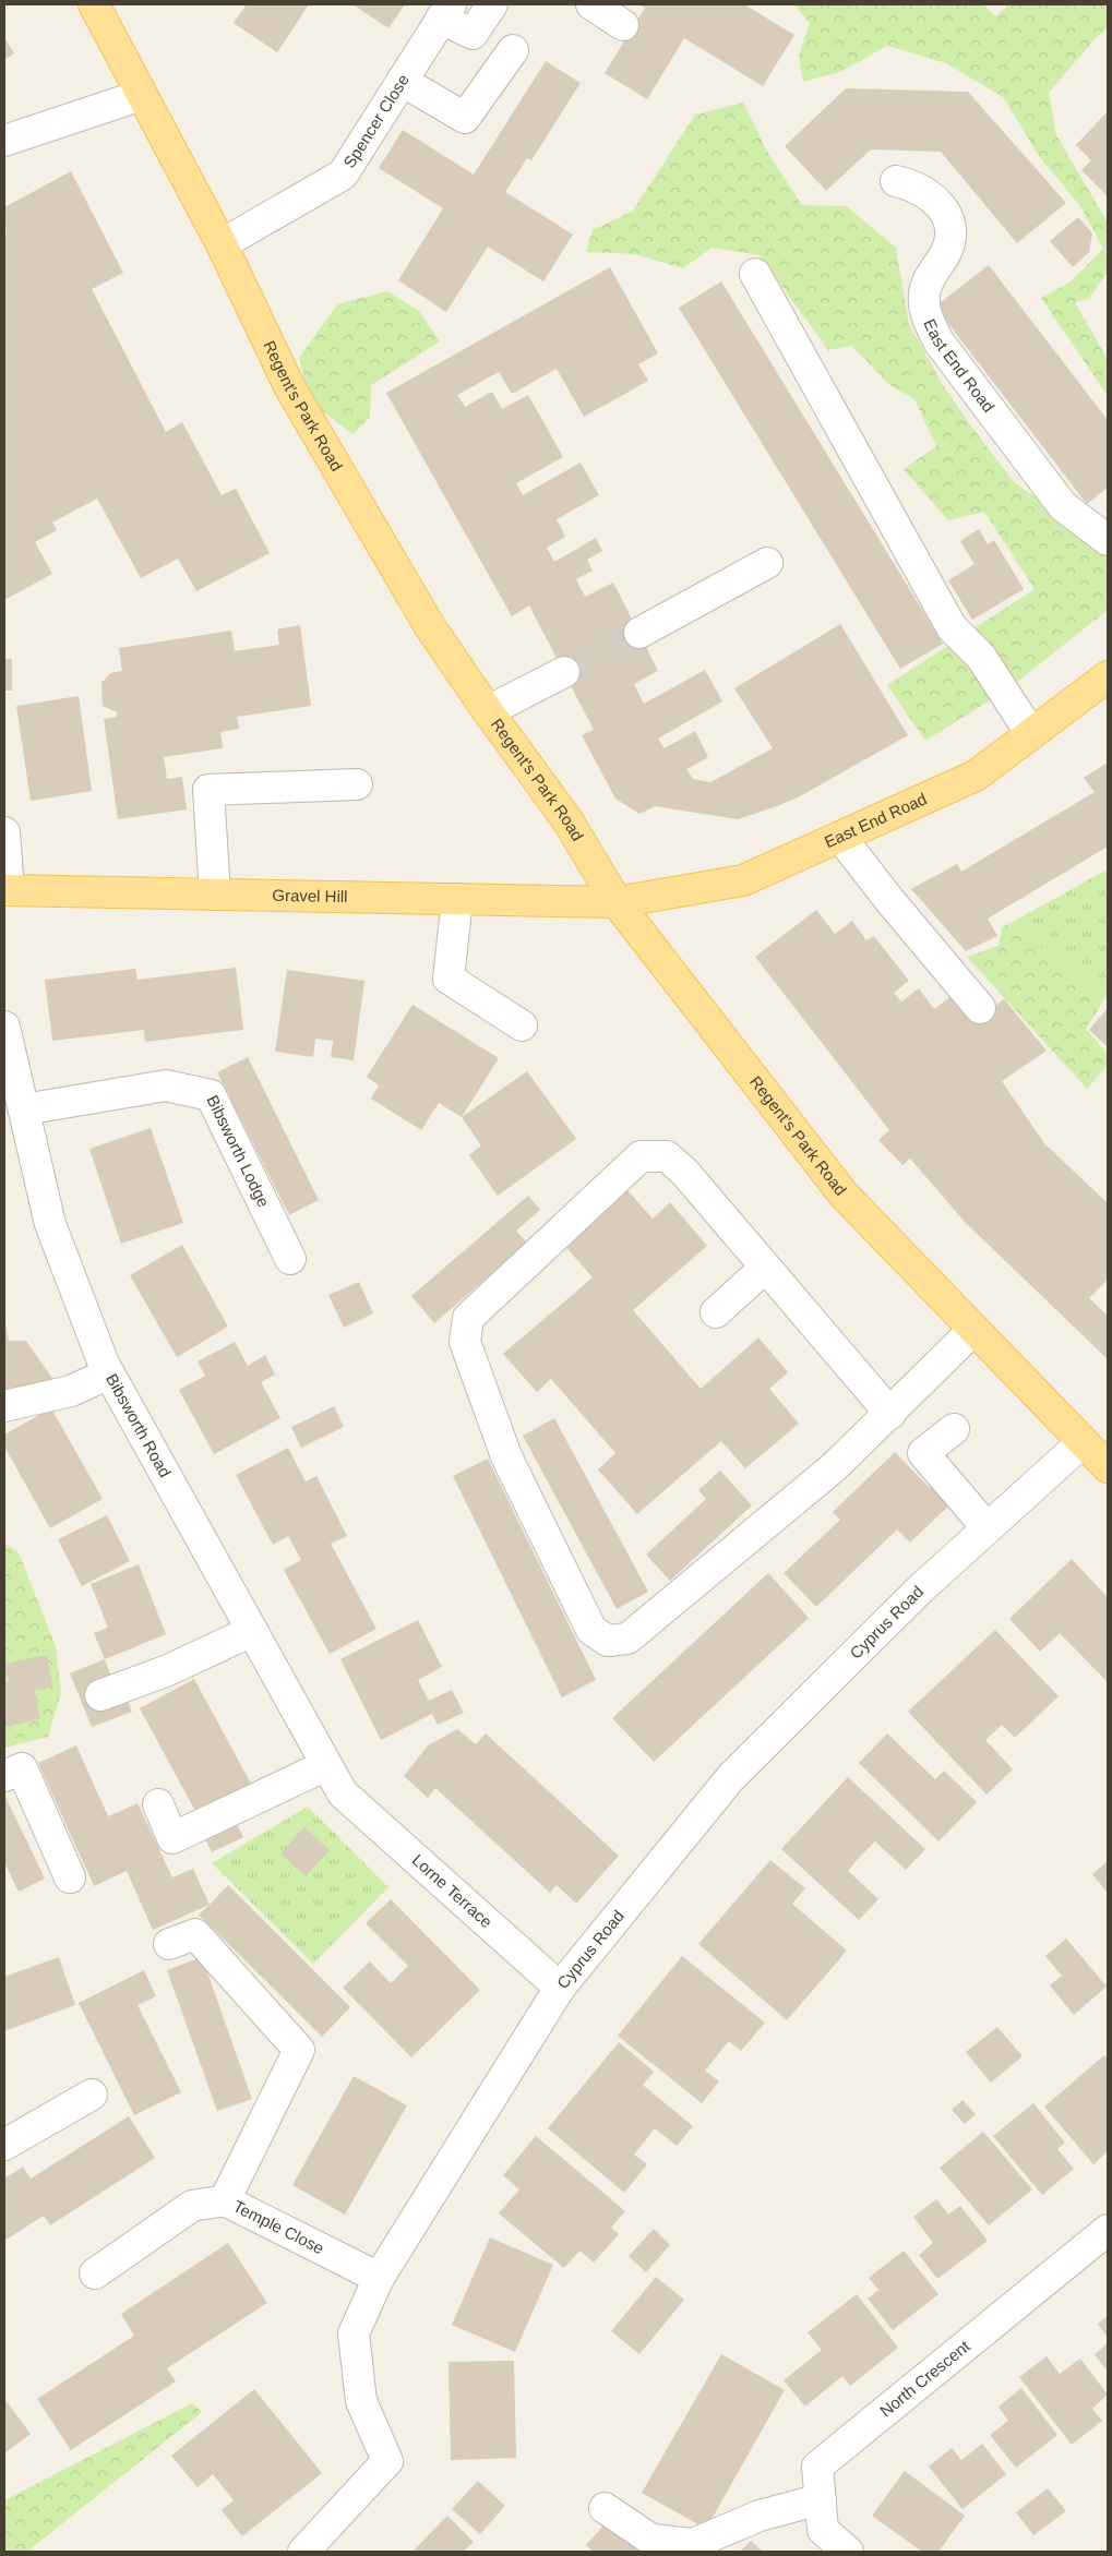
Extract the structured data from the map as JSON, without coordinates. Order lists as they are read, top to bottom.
{
  "streets": {
    "main road": ["East End Road", "Regent's Park Road", "Gravel Hill"],
    "street": [
      "Spencer Close",
      "Bibsworth Lodge",
      "Bibsworth Road",
      "Cyprus Road",
      "Lorne Terrace",
      "Temple Close",
      "North Crescent"
    ]
  },
  "crossings": [
    ["Spencer Close", "Regent's Park Road"],
    ["East End Road", "Regent's Park Road"],
    ["East End Road", "Gravel Hill"],
    ["Regent's Park Road", "Gravel Hill"],
    ["Regent's Park Road", "Cyprus Road"],
    ["Bibsworth Lodge", "Bibsworth Road"],
    ["Bibsworth Road", "Lorne Terrace"],
    ["Cyprus Road", "Lorne Terrace"],
    ["Cyprus Road", "Temple Close"]
  ]
}
